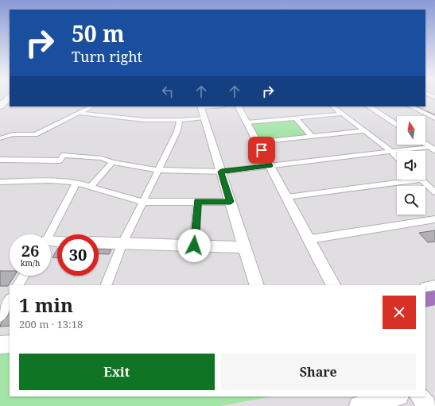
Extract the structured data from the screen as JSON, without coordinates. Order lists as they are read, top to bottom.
{
  "north": "top",
  "page": {
    "turn": ["50 m", "Turn right"],
    "speed": "26 km/h",
    "limit": "30",
    "heading": ["1 min", "200 m · 13:18"],
    "buttons": ["Exit", "Share"]
  }
}
